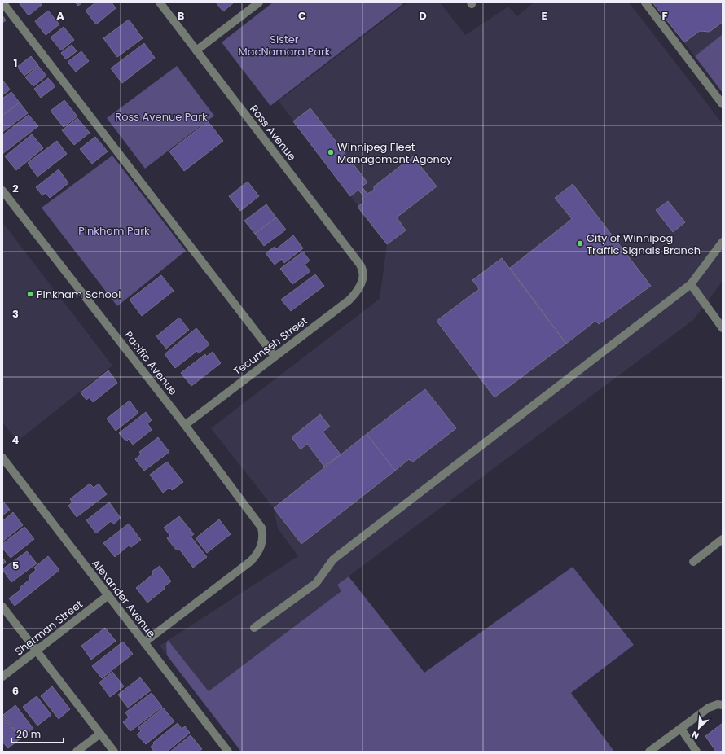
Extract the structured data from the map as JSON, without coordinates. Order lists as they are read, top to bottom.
{
  "streets": {
    "street": [
      "Ross Avenue",
      "Tecumseh Street",
      "Pacific Avenue",
      "Alexander Avenue",
      "Sherman Street"
    ]
  },
  "crossings": [
    ["Ross Avenue", "Tecumseh Street"],
    ["Tecumseh Street", "Pacific Avenue"],
    ["Pacific Avenue", "Alexander Avenue"],
    ["Alexander Avenue", "Sherman Street"]
  ],
  "parks": ["Sister MacNamara Park", "Ross Avenue Park", "Pinkham Park"],
  "places": ["Winnipeg Fleet Management Agency", "City of Winnipeg Traffic Signals Branch", "Pinkham School"],
  "scale_bar": "20 m",
  "north": "bottom left",
  "grid": {
    "columns": [
      "A",
      "B",
      "C",
      "D",
      "E",
      "F"
    ],
    "rows": [
      "1",
      "2",
      "3",
      "4",
      "5",
      "6"
    ]
  }
}
